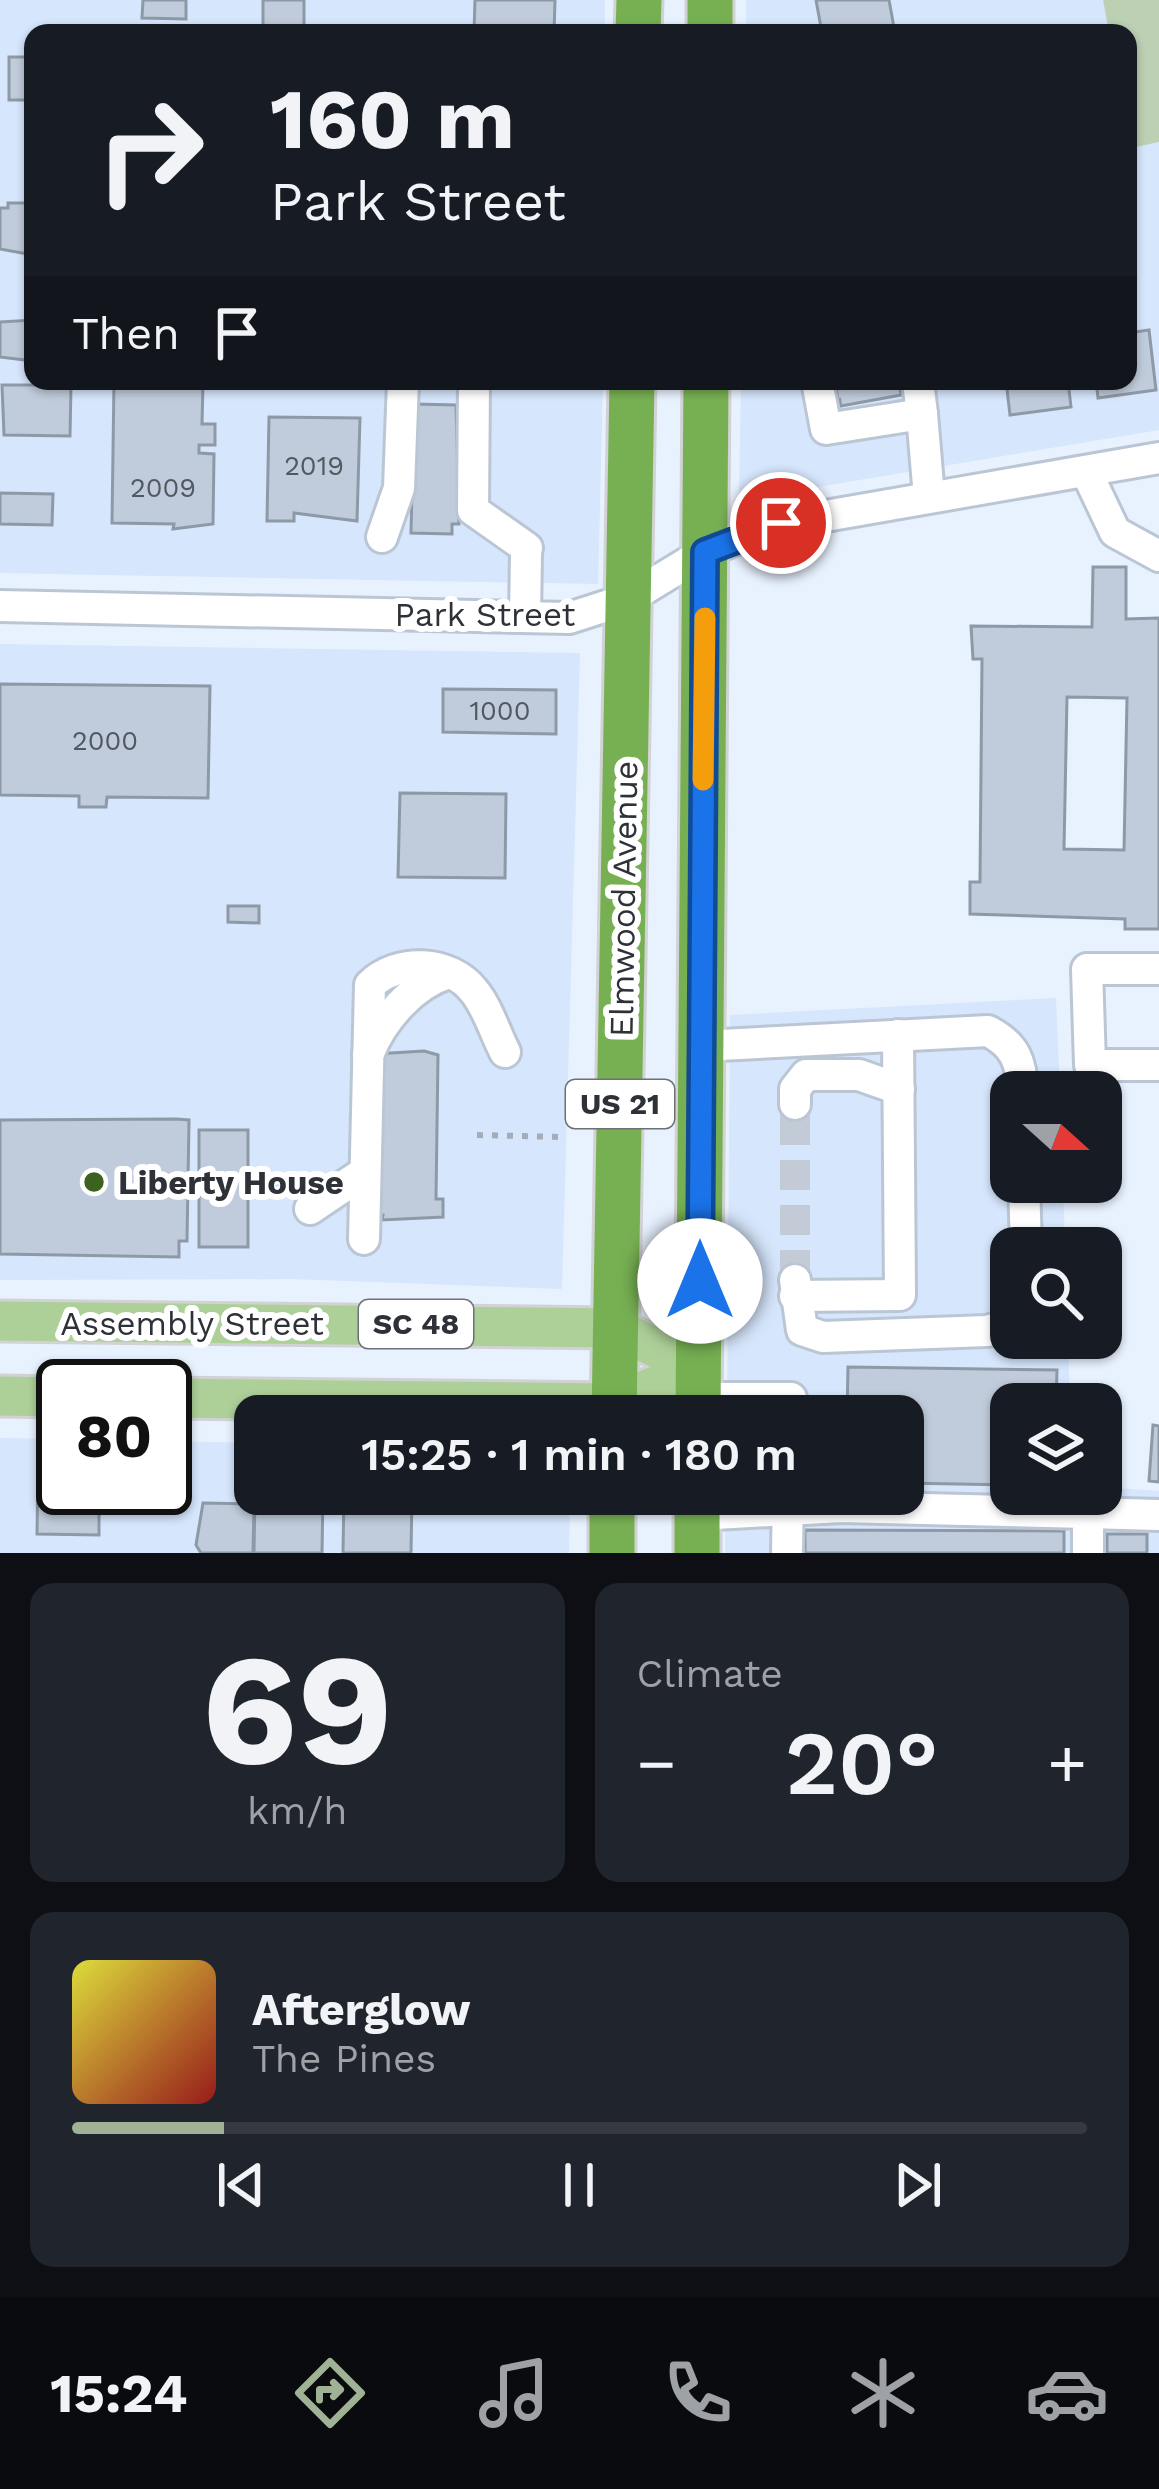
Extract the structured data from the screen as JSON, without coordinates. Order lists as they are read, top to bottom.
{
  "streets": {
    "highway": ["Elmwood Avenue", "US 21"],
    "main road": ["Assembly Street", "SC 48"],
    "street": ["Park Street"]
  },
  "crossings": [
    ["Park Street", "Elmwood Avenue"],
    ["Park Street", "US 21"],
    ["Elmwood Avenue", "Assembly Street"],
    ["US 21", "Assembly Street"]
  ],
  "places": ["Liberty House"],
  "house_numbers": [
    "2019",
    "2009",
    "1000",
    "2000"
  ],
  "north": "right",
  "page": {
    "turn": ["160 m", "Park Street"],
    "then": "Then",
    "limit": "80",
    "trip": "15:25 · 1 min · 180 m",
    "tile": [
      ["69", "km/h"],
      "Climate"
    ],
    "heat": ["−", "20°", "+"],
    "song": ["Afterglow", "The Pines"],
    "tabs": "15:24"
  }
}
